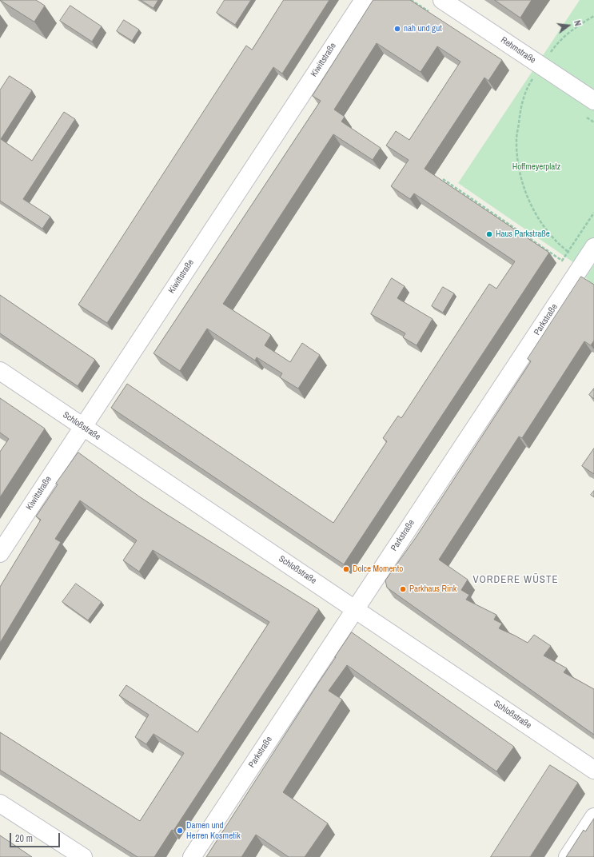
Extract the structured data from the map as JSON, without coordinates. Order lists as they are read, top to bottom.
{
  "streets": {
    "street": [
      "Rehmstraße",
      "Kiwittstraße",
      "Parkstraße",
      "Schloßstraße"
    ]
  },
  "crossings": [
    ["Kiwittstraße", "Schloßstraße"],
    ["Parkstraße", "Schloßstraße"]
  ],
  "districts": ["VORDERE WÜSTE"],
  "parks": ["Hoffmeyerplatz"],
  "places": [
    "nah und gut",
    "Haus Parkstraße",
    "Dolce Momento",
    "Parkhaus Rink",
    "Damen und Herren Kosmetik"
  ],
  "scale_bar": "20 m",
  "north": "right"
}
